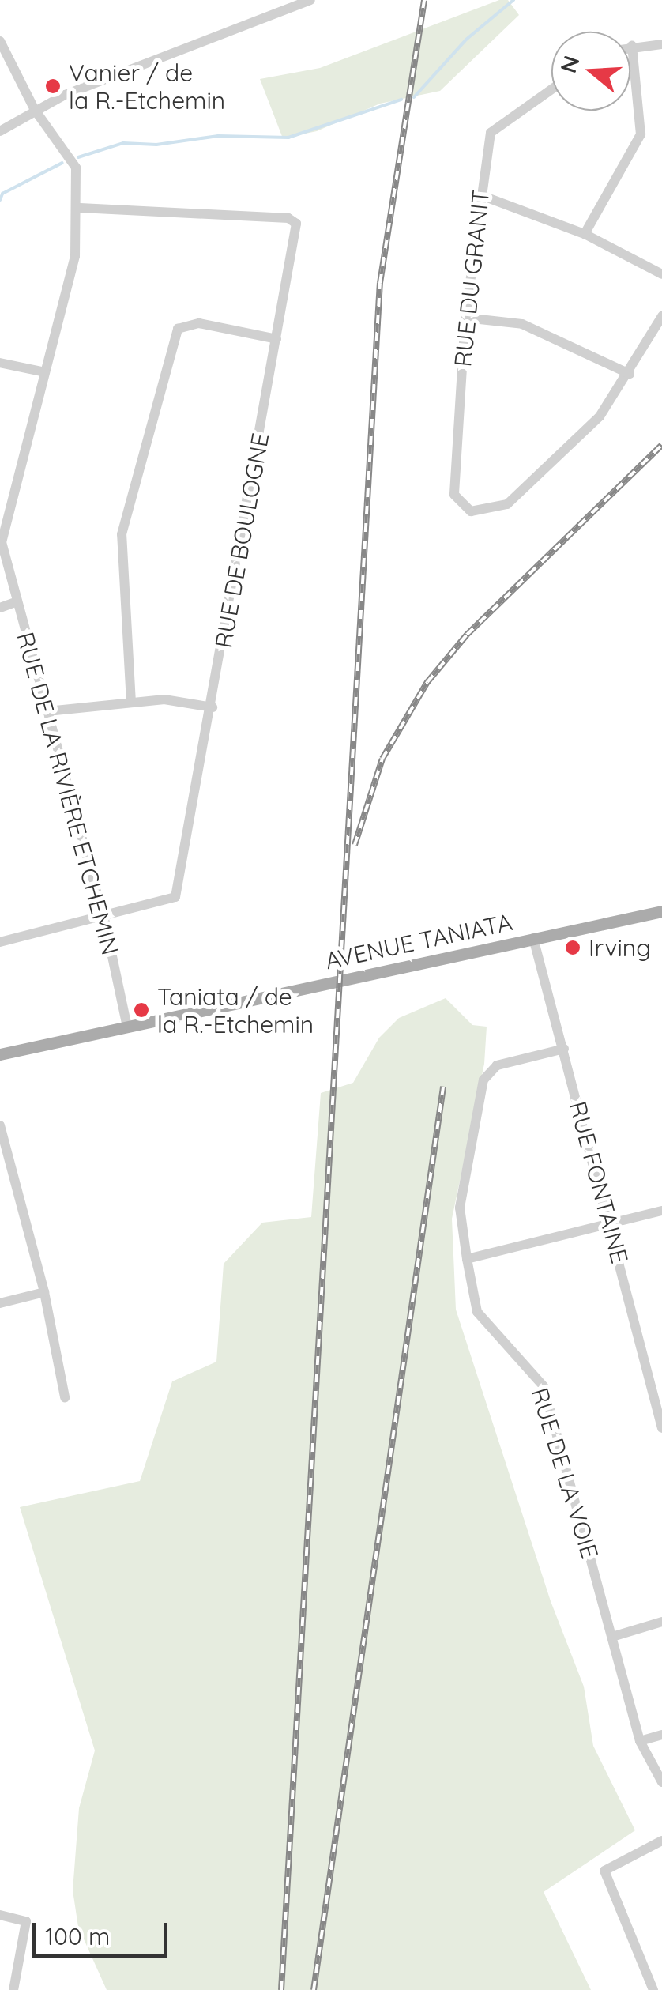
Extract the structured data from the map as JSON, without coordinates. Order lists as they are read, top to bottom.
{
  "streets": {
    "main road": ["AVENUE TANIATA"],
    "street": [
      "RUE DU GRANIT",
      "RUE DE BOULOGNE",
      "RUE DE LA RIVIÈRE ETCHEMIN",
      "RUE FONTAINE",
      "RUE DE LA VOIE"
    ]
  },
  "crossings": [
    ["RUE DE BOULOGNE", "RUE DE LA RIVIÈRE ETCHEMIN"],
    ["RUE DE LA RIVIÈRE ETCHEMIN", "AVENUE TANIATA"],
    ["AVENUE TANIATA", "RUE FONTAINE"],
    ["RUE FONTAINE", "RUE DE LA VOIE"]
  ],
  "places": ["Vanier / de la R.-Etchemin", "Irving", "Taniata / de la R.-Etchemin"],
  "scale_bar": "100 m",
  "north": "left"
}
